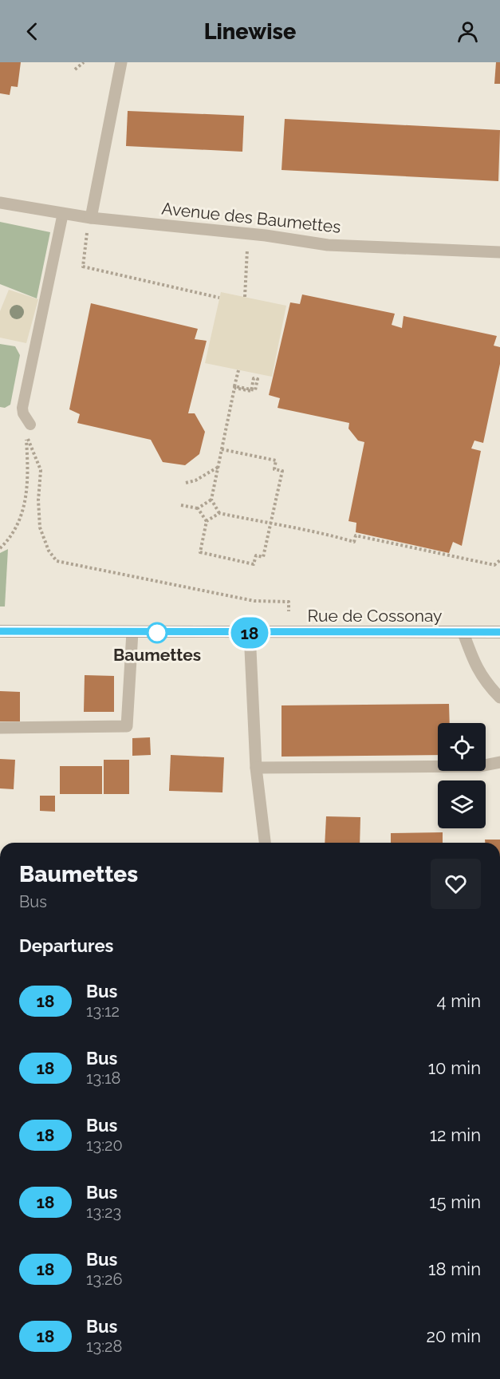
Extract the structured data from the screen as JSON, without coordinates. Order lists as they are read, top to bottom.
{
  "streets": {
    "main road": ["Rue de Cossonay"],
    "street": ["Avenue des Baumettes"]
  },
  "places": ["Baumettes"],
  "lines": ["bus line 18"],
  "page": {
    "header": "Linewise",
    "on_map": "18",
    "heading": [
      ["Baumettes", "Bus"],
      "Departures"
    ],
    "list": [
      {
        "mark": "18",
        "name": "Bus",
        "note": "13:12",
        "value": "4 min"
      },
      {
        "mark": "18",
        "name": "Bus",
        "note": "13:18",
        "value": "10 min"
      },
      {
        "mark": "18",
        "name": "Bus",
        "note": "13:20",
        "value": "12 min"
      },
      {
        "mark": "18",
        "name": "Bus",
        "note": "13:23",
        "value": "15 min"
      },
      {
        "mark": "18",
        "name": "Bus",
        "note": "13:26",
        "value": "18 min"
      },
      {
        "mark": "18",
        "name": "Bus",
        "note": "13:28",
        "value": "20 min"
      }
    ]
  }
}
